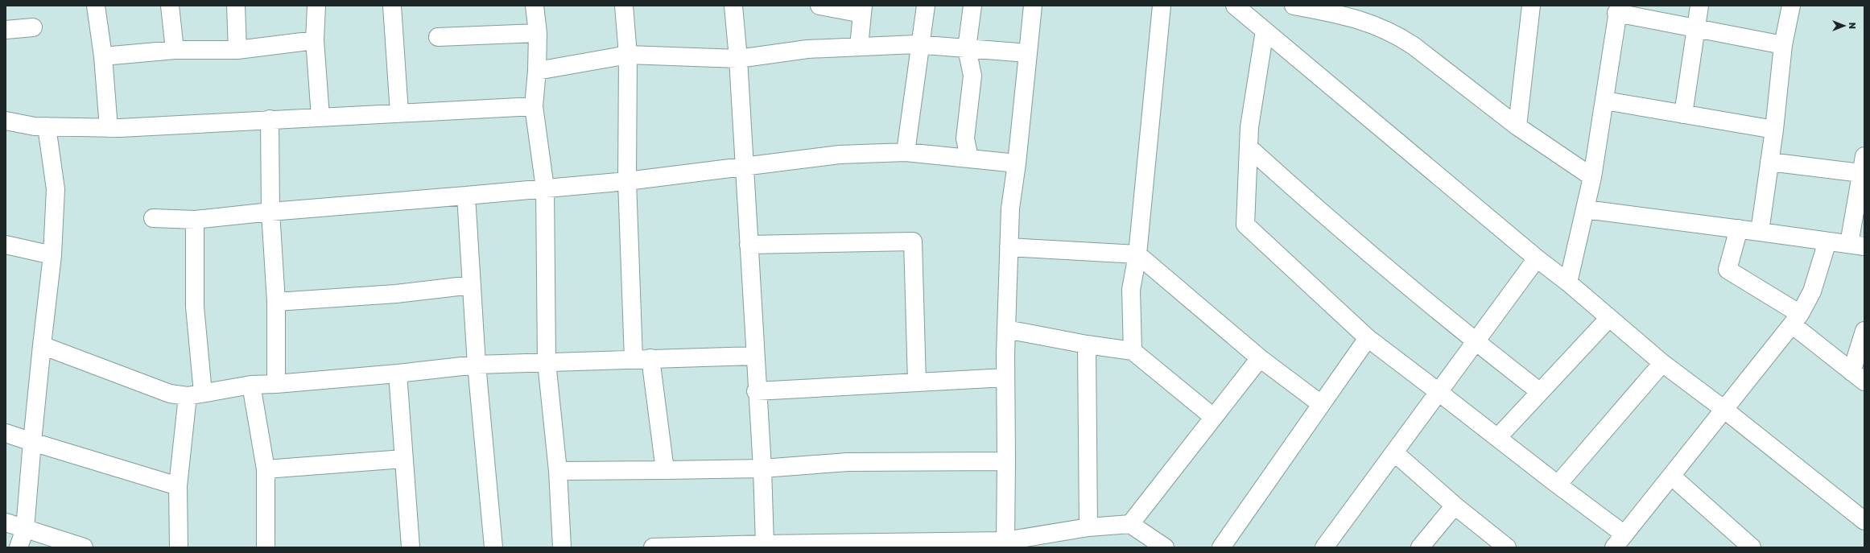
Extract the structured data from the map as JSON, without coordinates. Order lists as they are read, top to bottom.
{
  "north": "right"
}
